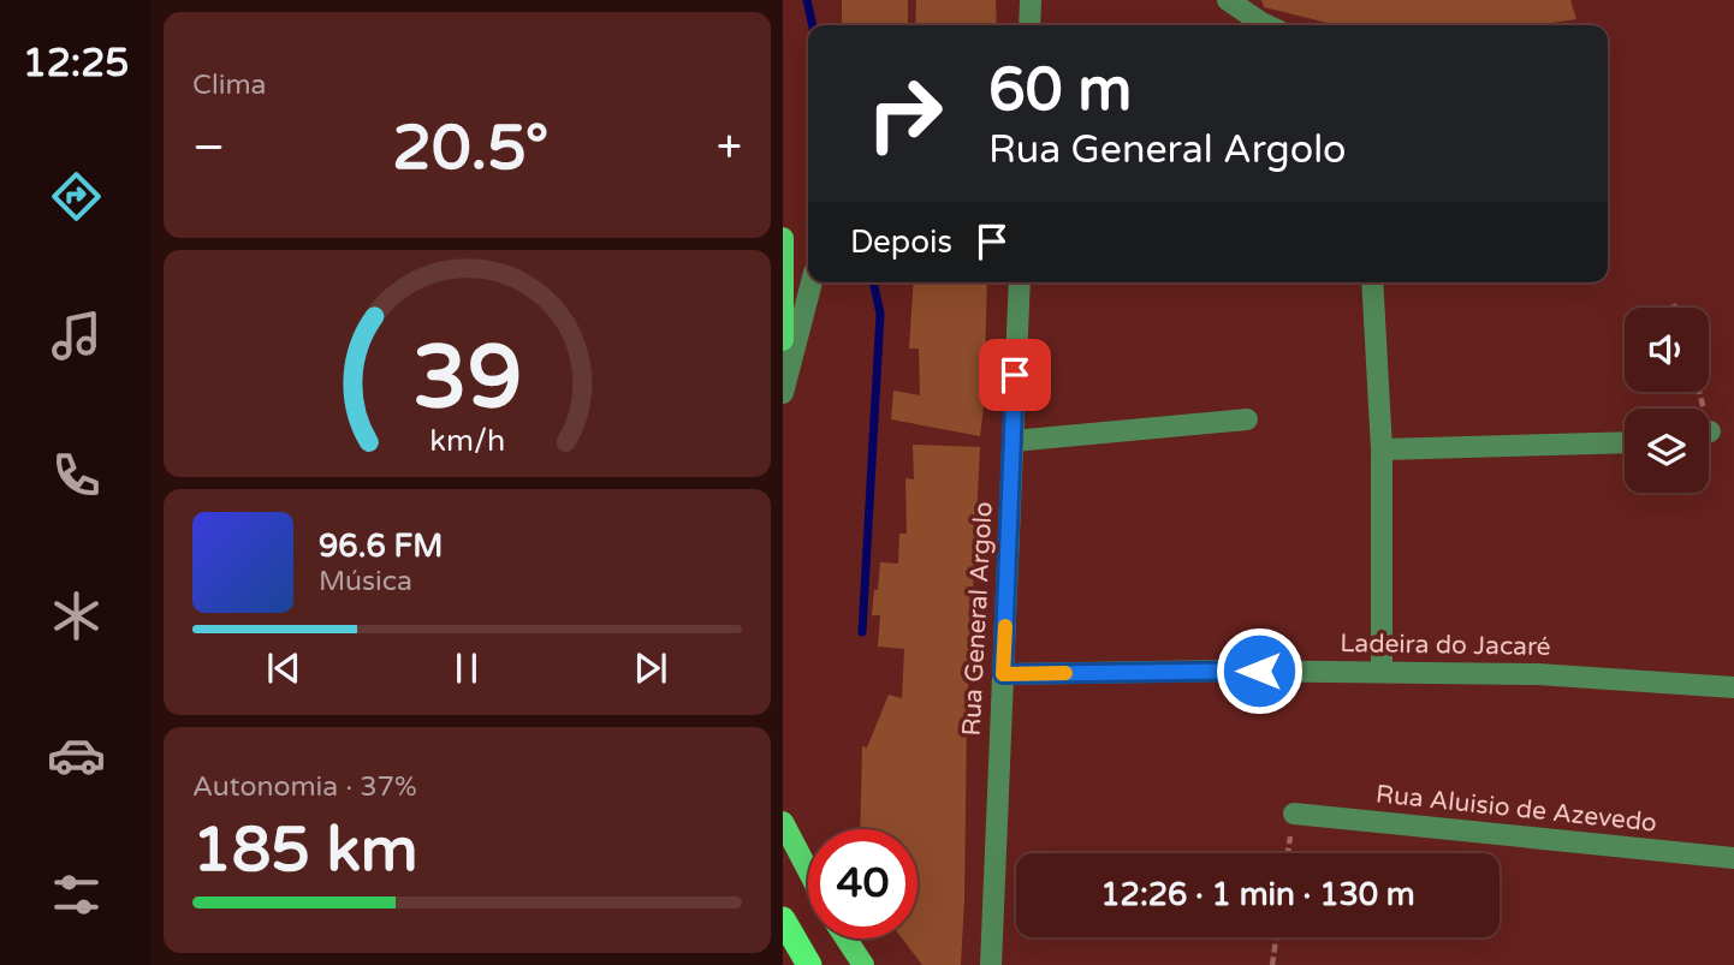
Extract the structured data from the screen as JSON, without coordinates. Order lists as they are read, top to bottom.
{
  "streets": {
    "street": ["Rua General Argolo", "Ladeira do Jacaré", "Rua Aluisio de Azevedo"]
  },
  "crossings": [
    ["Rua General Argolo", "Ladeira do Jacaré"]
  ],
  "page": {
    "tabs": "12:25",
    "tile": [
      "Clima",
      ["Autonomia · 37%", "185 km"]
    ],
    "turn": ["60 m", "Rua General Argolo"],
    "heat": ["−", "20.5°", "+"],
    "then": "Depois",
    "song": ["96.6 FM", "Música"],
    "limit": "40",
    "trip": "12:26 · 1 min · 130 m",
    "gauge": ["39", "km/h"]
  }
}
